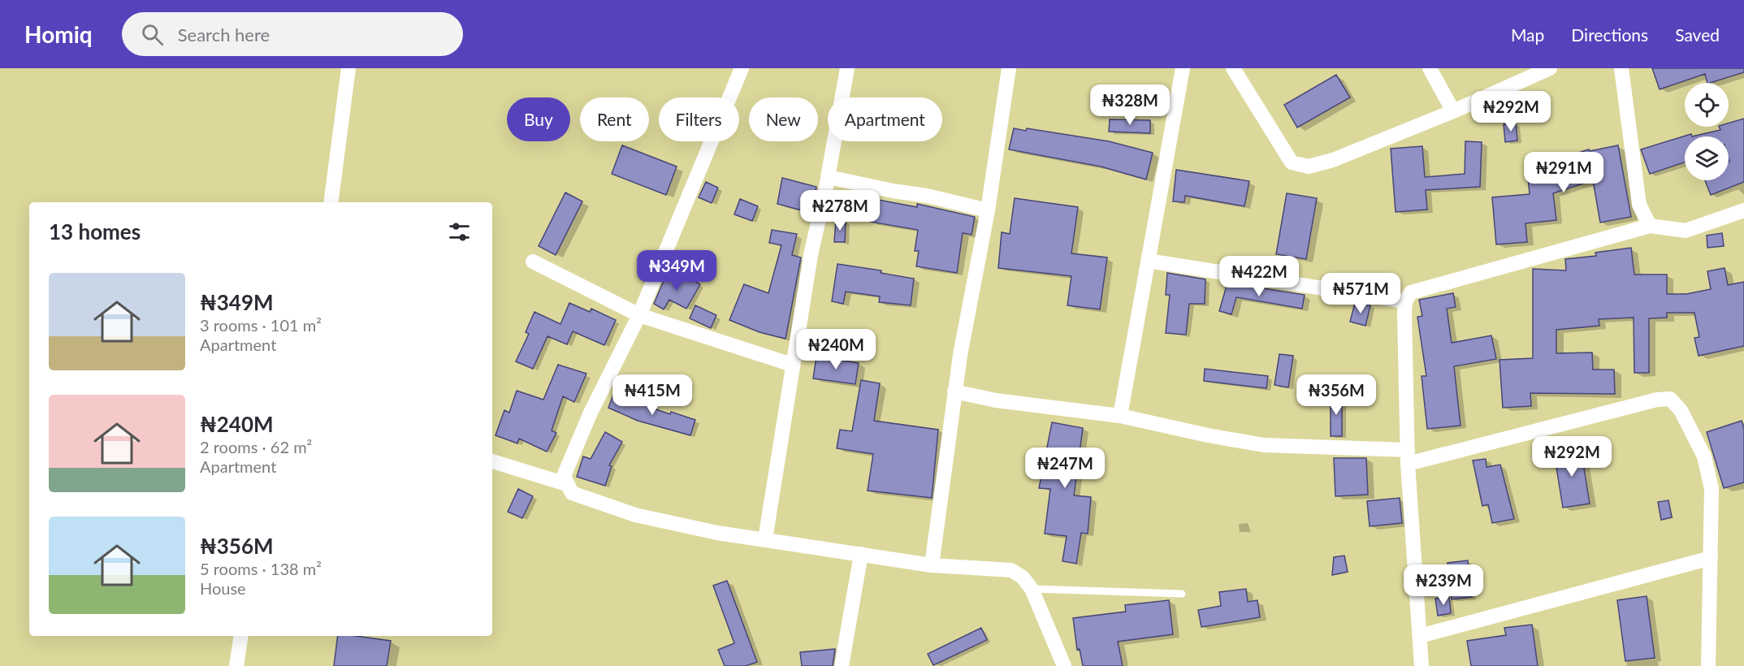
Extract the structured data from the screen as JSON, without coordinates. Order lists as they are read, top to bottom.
{
  "page": {
    "header": "Homiq",
    "search": "Search here",
    "nav": ["Map", "Directions", "Saved"],
    "price": [
      "₦328M",
      "₦292M",
      "₦291M",
      "₦278M",
      "₦349M",
      "₦422M",
      "₦571M",
      "₦240M",
      "₦415M",
      "₦356M",
      "₦292M",
      "₦247M",
      "₦239M"
    ],
    "chip": [
      "Buy",
      "Rent",
      "Filters",
      "New",
      "Apartment"
    ],
    "heading": "13 homes",
    "list": [
      {
        "name": "₦349M",
        "note": "3 rooms · 101 m² · Apartment"
      },
      {
        "name": "₦240M",
        "note": "2 rooms · 62 m² · Apartment"
      },
      {
        "name": "₦356M",
        "note": "5 rooms · 138 m² · House"
      }
    ]
  }
}
